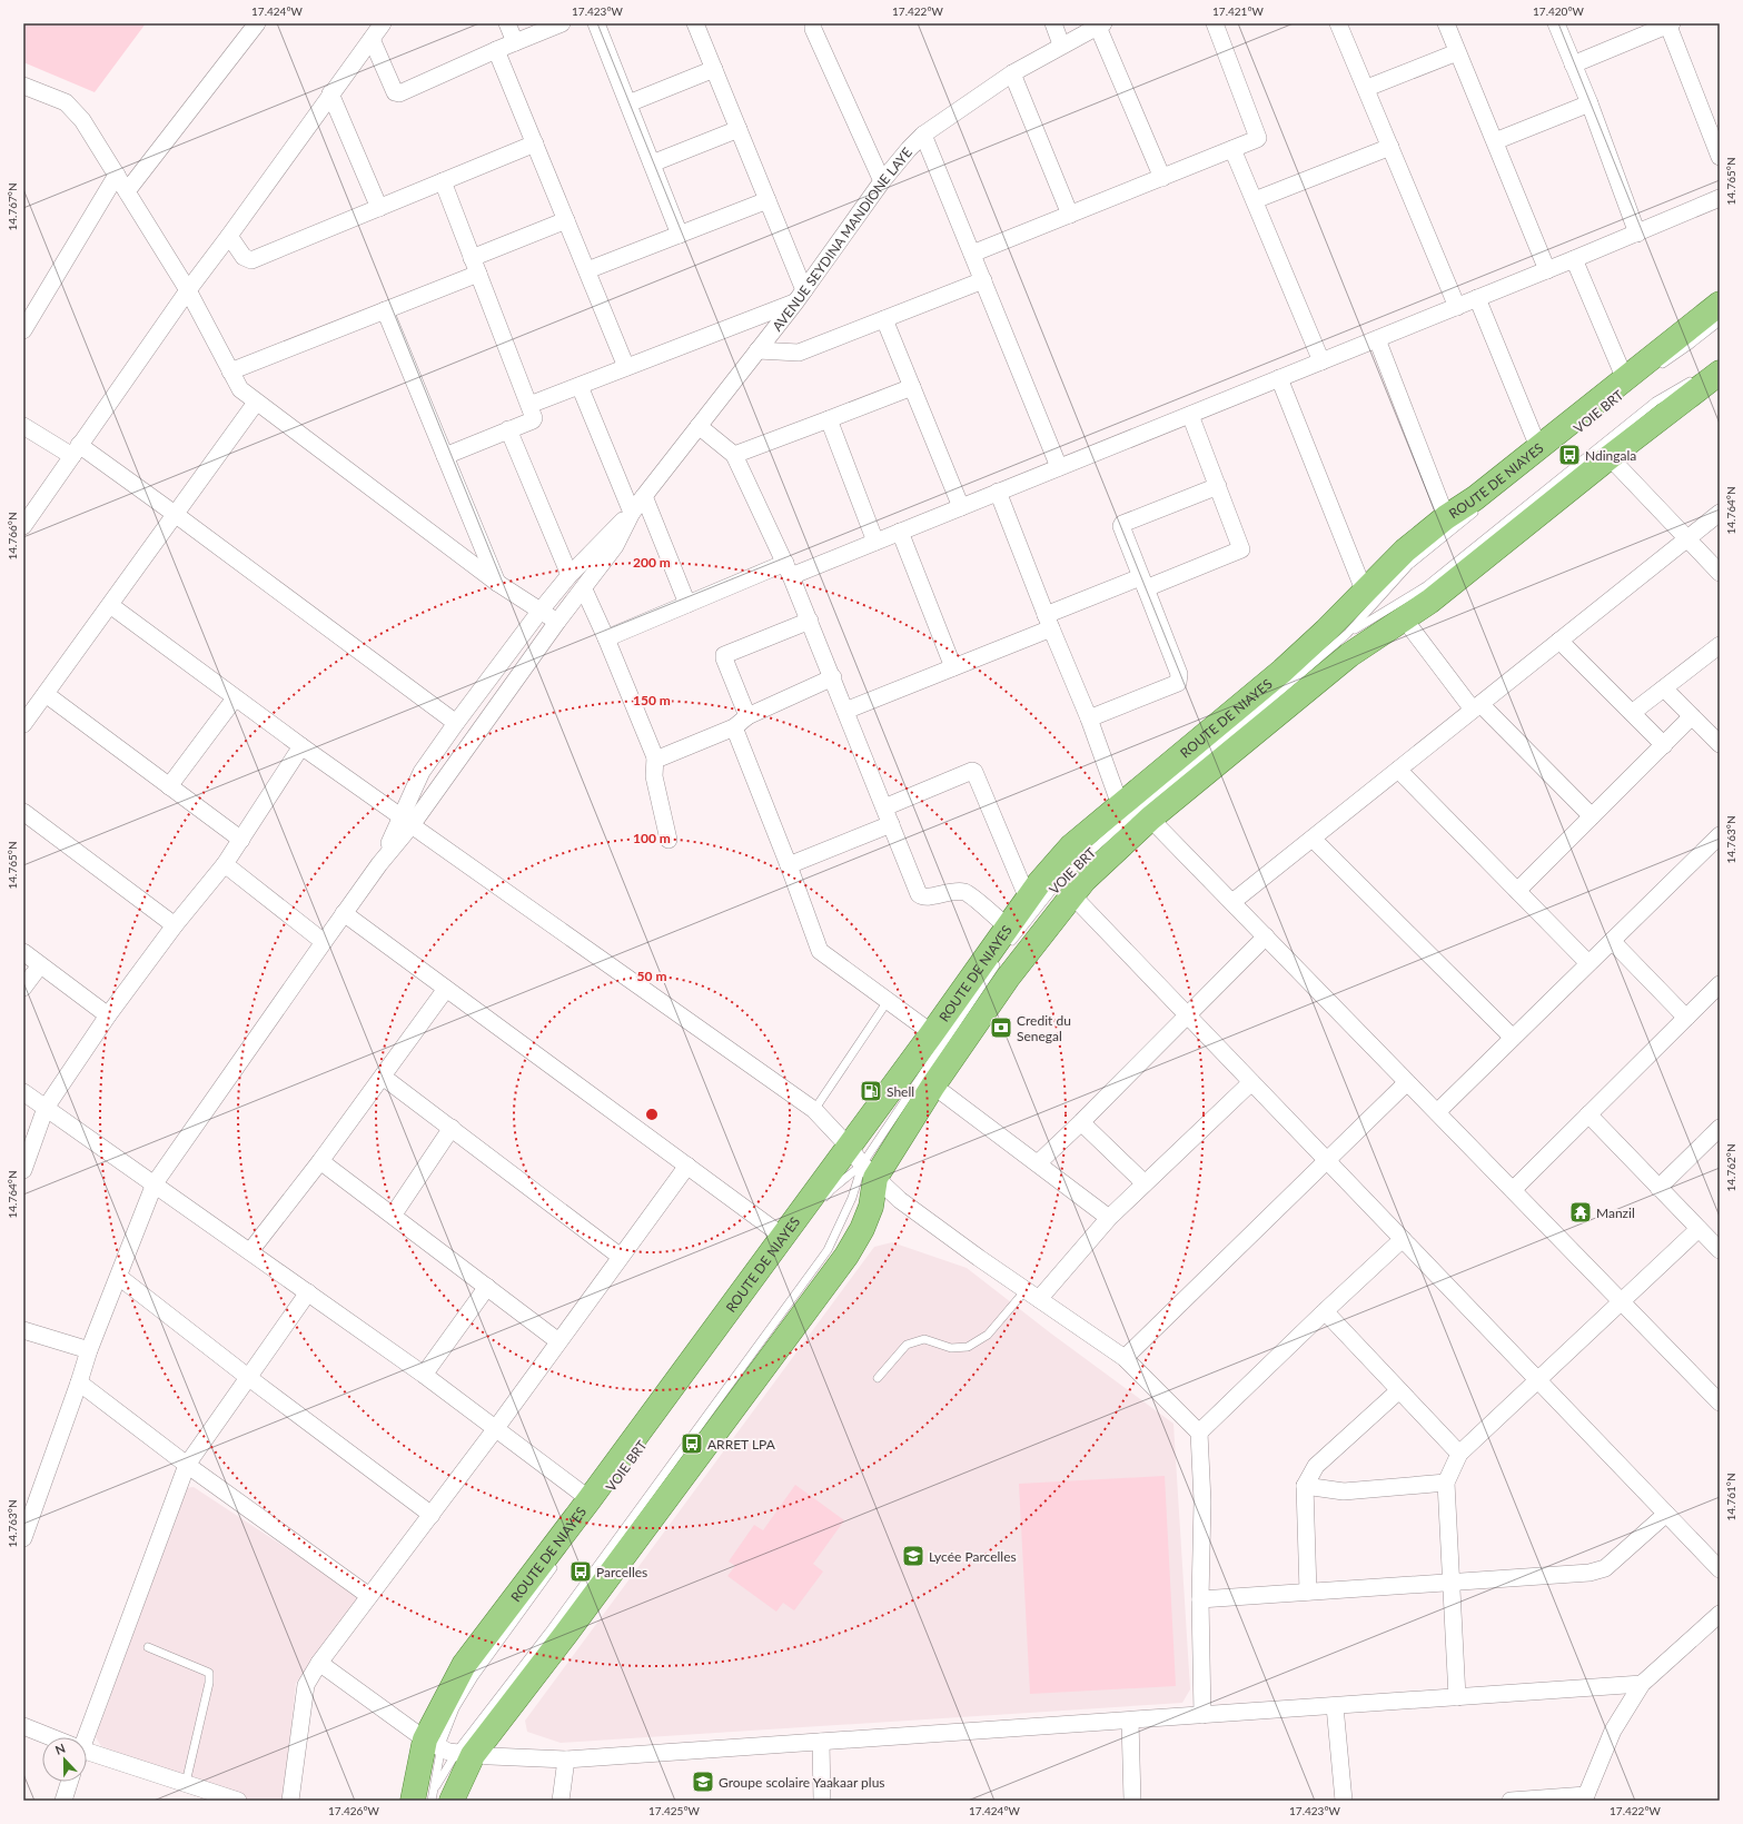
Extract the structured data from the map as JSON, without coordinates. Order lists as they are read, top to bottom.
{
  "streets": {
    "main road": ["ROUTE DE NIAYES"],
    "street": ["AVENUE SEYDINA MANDIONE LAYE"],
    "lane": ["VOIE BRT"]
  },
  "crossings": [
    ["VOIE BRT", "ROUTE DE NIAYES"]
  ],
  "places": {
    "bus stop": ["Ndingala", "ARRET LPA", "Parcelles"],
    "bank": ["Credit du Senegal"],
    "fuel station": ["Shell"],
    "temple": ["Manzil"],
    "school or university": ["Lycée Parcelles", "Groupe scolaire Yaakaar plus"]
  },
  "north": "top",
  "coordinates": [
    "17.424°W",
    "17.423°W",
    "17.422°W",
    "17.421°W",
    "17.420°W",
    "14.765°N",
    "14.767°N",
    "14.764°N",
    "14.766°N",
    "14.763°N",
    "14.762°N",
    "14.761°N",
    "17.426°W",
    "17.425°W"
  ],
  "rings": [
    "200 m",
    "150 m",
    "100 m",
    "50 m"
  ]
}
